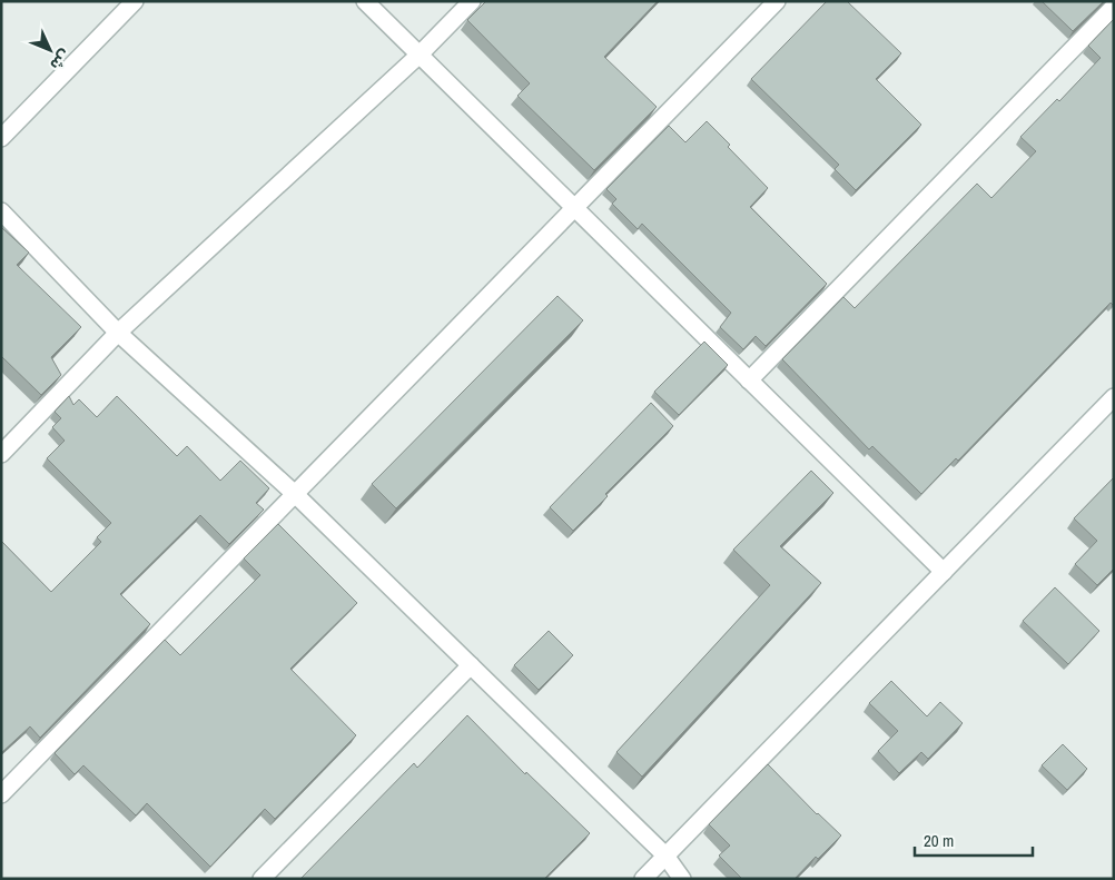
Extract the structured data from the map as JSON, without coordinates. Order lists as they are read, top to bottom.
{
  "scale_bar": "20 m",
  "north": "bottom right"
}
